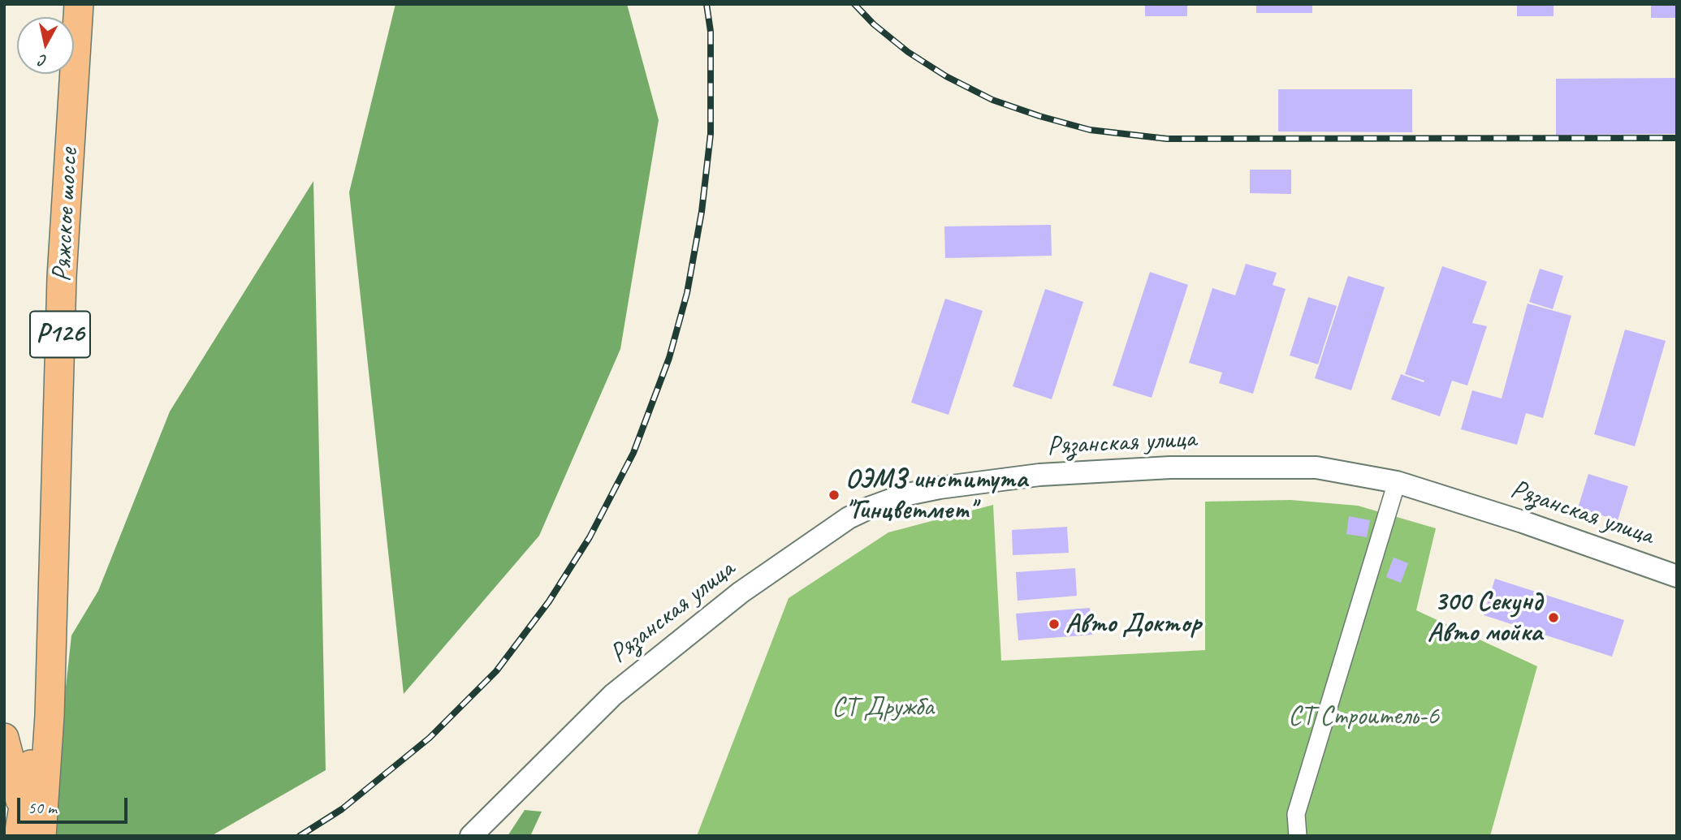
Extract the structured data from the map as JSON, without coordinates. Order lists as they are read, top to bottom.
{
  "streets": {
    "main road": ["Ряжское шоссе", "Р126"],
    "street": ["Рязанская улица"]
  },
  "parks": ["СТ Дружба", "СТ Строитель-6"],
  "places": ["ОЭМЗ института \"Гинцветмет\"", "300 Секунд Авто мойка", "Авто Доктор"],
  "scale_bar": "50 m",
  "north": "bottom"
}
